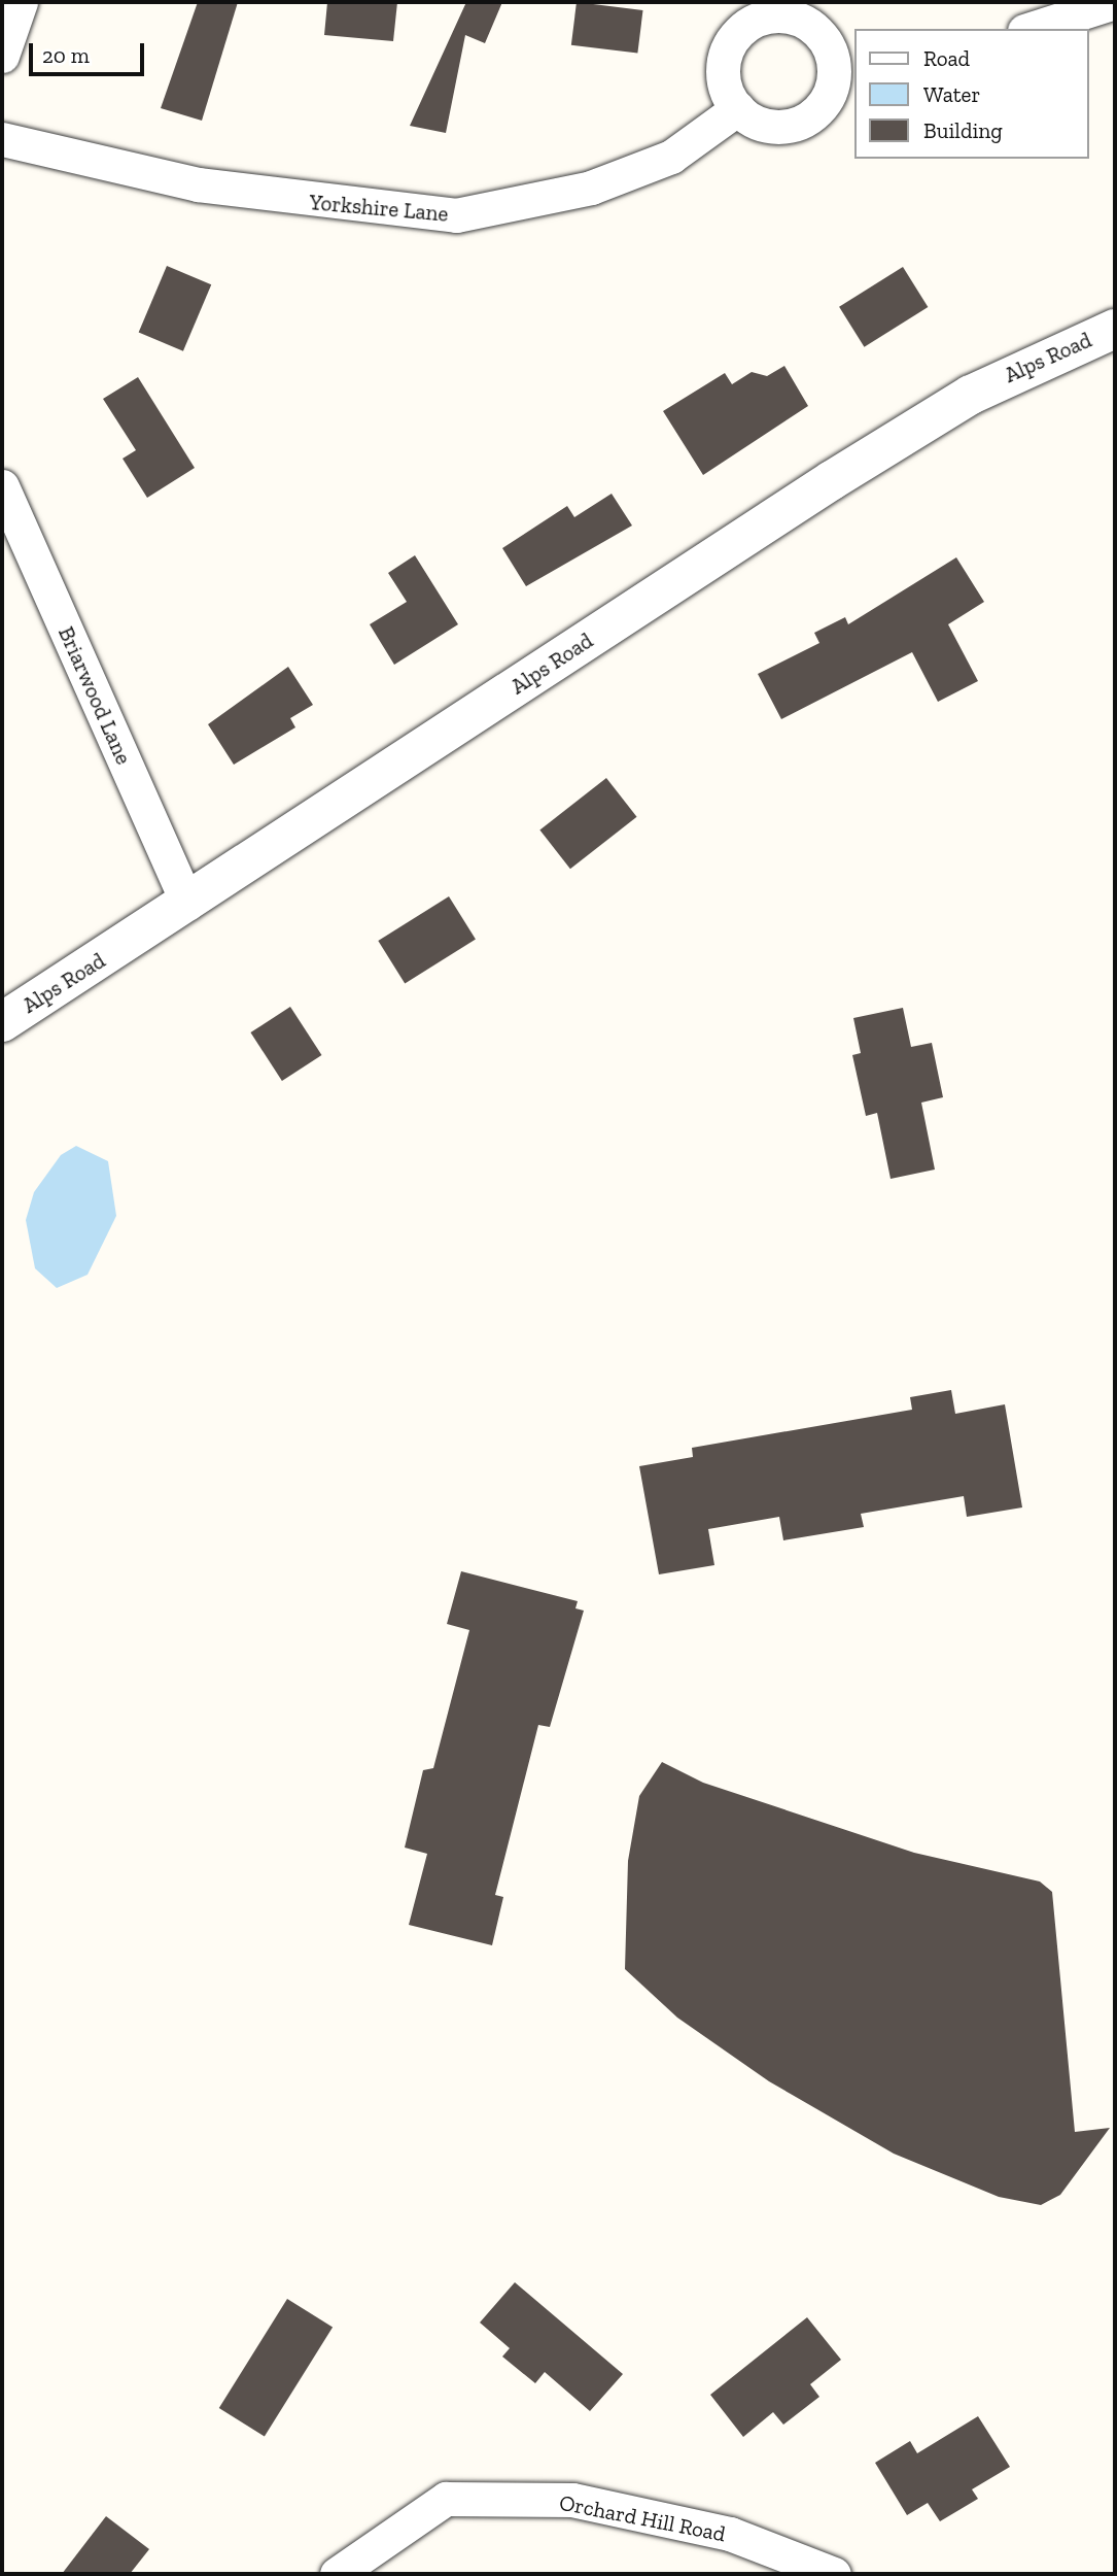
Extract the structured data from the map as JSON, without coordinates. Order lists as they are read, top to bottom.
{
  "streets": {
    "street": [
      "Yorkshire Lane",
      "Alps Road",
      "Briarwood Lane",
      "Orchard Hill Road"
    ]
  },
  "crossings": [
    ["Alps Road", "Briarwood Lane"]
  ],
  "legend": ["Road", "Water", "Building"],
  "scale_bar": "20 m"
}
